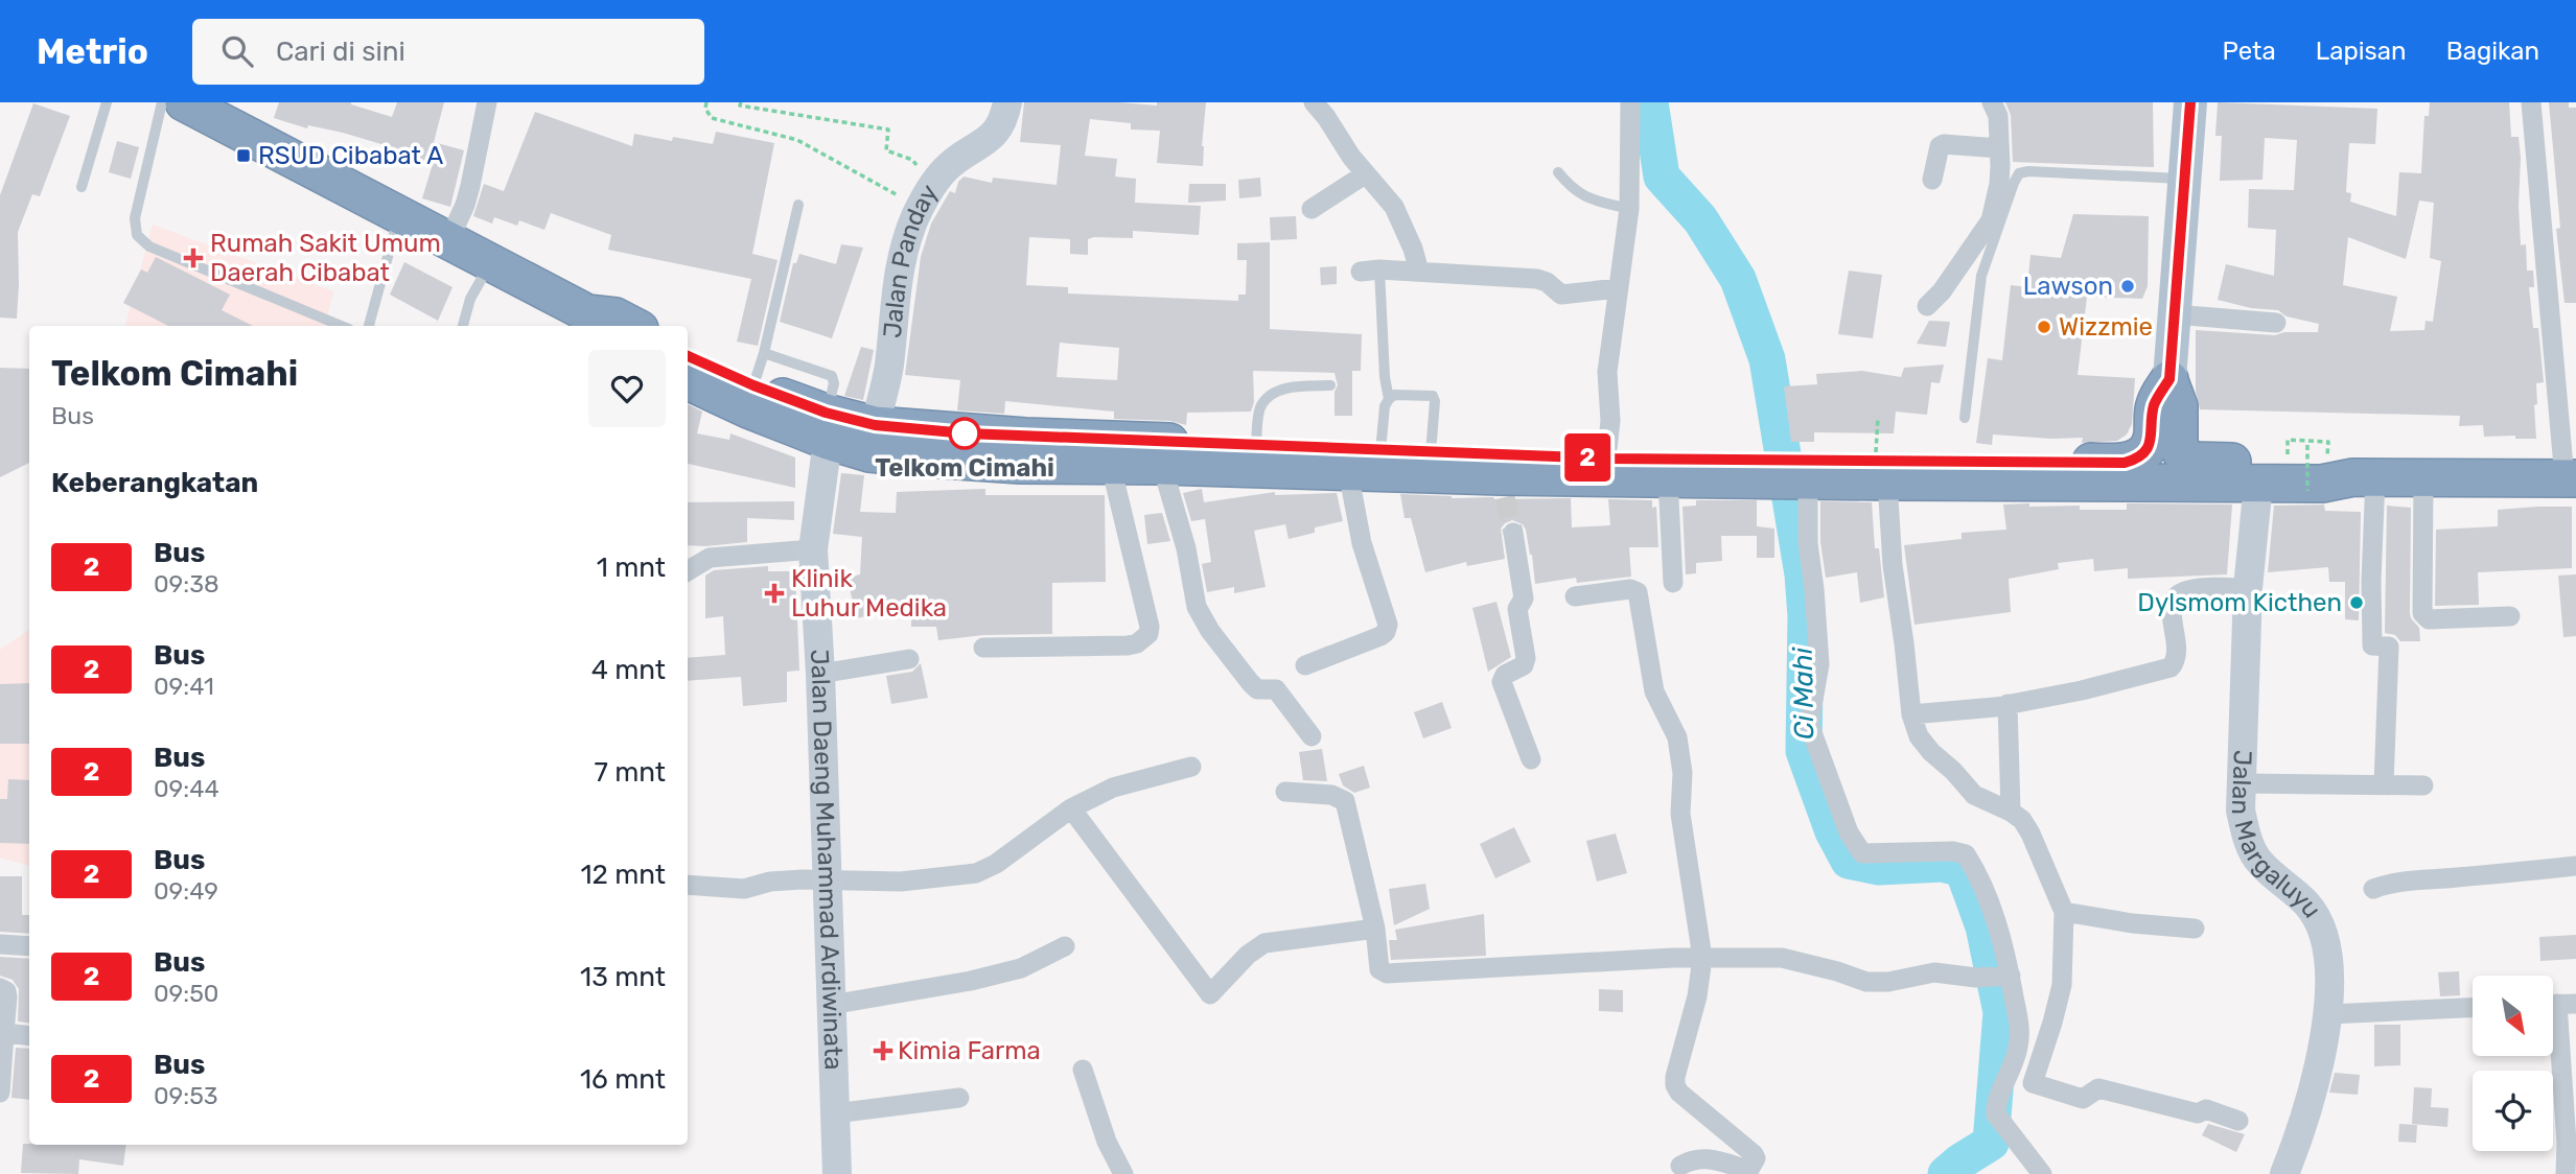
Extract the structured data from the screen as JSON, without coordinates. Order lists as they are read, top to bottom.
{
  "streets": {
    "main road": ["Jalan Panday", "Jalan Margaluyu", "Jalan Daeng Muhammad Ardiwinata"]
  },
  "water": ["Ci Mahi"],
  "places": {
    "transit": ["RSUD Cibabat A"],
    "health": ["Rumah Sakit Umum Daerah Cibabat", "Klinik Luhur Medika", "Kimia Farma"],
    "other": [
      "Lawson",
      "Wizzmie",
      "Telkom Cimahi",
      "Dylsmom Kicthen"
    ]
  },
  "lines": ["bus line 2"],
  "north": "bottom right",
  "page": {
    "header": "Metrio",
    "search": "Cari di sini",
    "nav": ["Peta", "Lapisan", "Bagikan"],
    "on_map": "2",
    "heading": [
      ["Telkom Cimahi", "Bus"],
      "Keberangkatan"
    ],
    "list": [
      {
        "mark": "2",
        "name": "Bus",
        "note": "09:38",
        "value": "1 mnt"
      },
      {
        "mark": "2",
        "name": "Bus",
        "note": "09:41",
        "value": "4 mnt"
      },
      {
        "mark": "2",
        "name": "Bus",
        "note": "09:44",
        "value": "7 mnt"
      },
      {
        "mark": "2",
        "name": "Bus",
        "note": "09:49",
        "value": "12 mnt"
      },
      {
        "mark": "2",
        "name": "Bus",
        "note": "09:50",
        "value": "13 mnt"
      },
      {
        "mark": "2",
        "name": "Bus",
        "note": "09:53",
        "value": "16 mnt"
      }
    ]
  }
}
